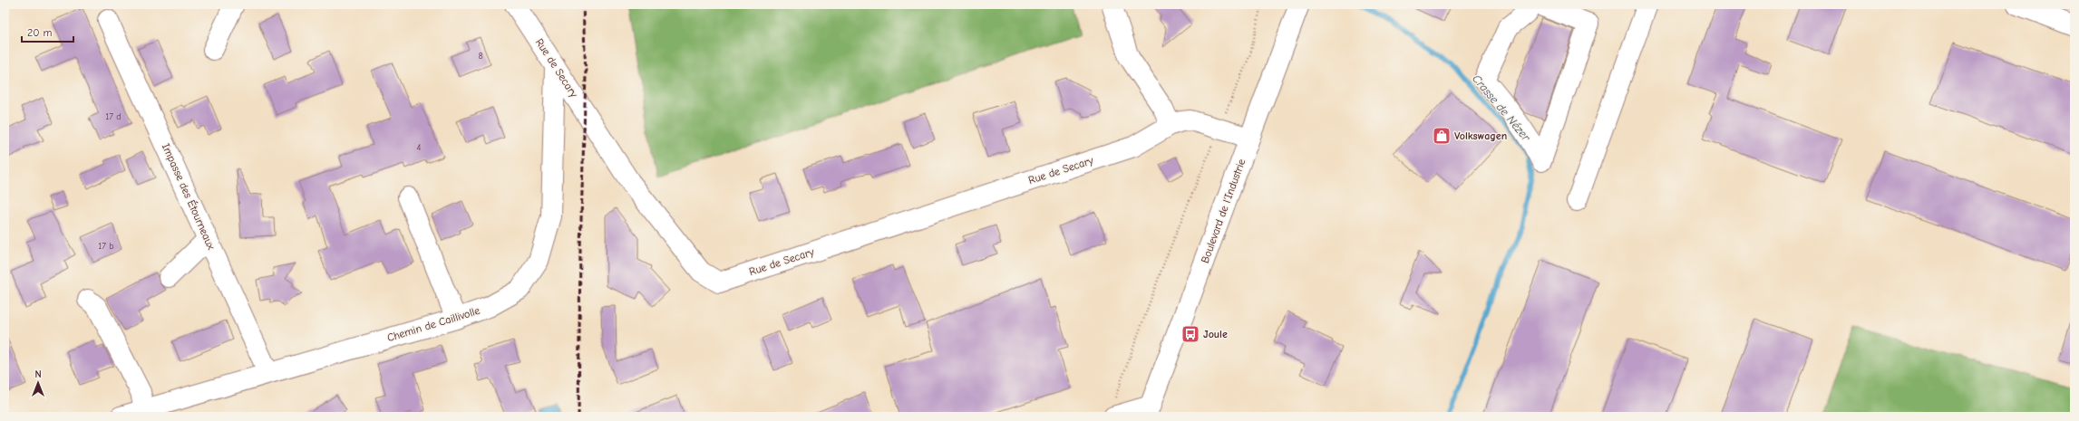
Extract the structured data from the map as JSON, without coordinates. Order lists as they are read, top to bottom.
{
  "streets": {
    "street": [
      "Rue de Secary",
      "Impasse des Étourneaux",
      "Boulevard de l'Industrie",
      "Chemin de Caillivolle"
    ]
  },
  "crossings": [
    ["Rue de Secary", "Boulevard de l'Industrie"],
    ["Rue de Secary", "Chemin de Caillivolle"],
    ["Impasse des Étourneaux", "Chemin de Caillivolle"]
  ],
  "water": ["Crasse de Nézer"],
  "places": {
    "shop": ["Volkswagen"],
    "bus stop": ["Joule"]
  },
  "house_numbers": [
    "8",
    "17 d",
    "4",
    "17 b"
  ],
  "scale_bar": "20 m",
  "north": "top"
}
